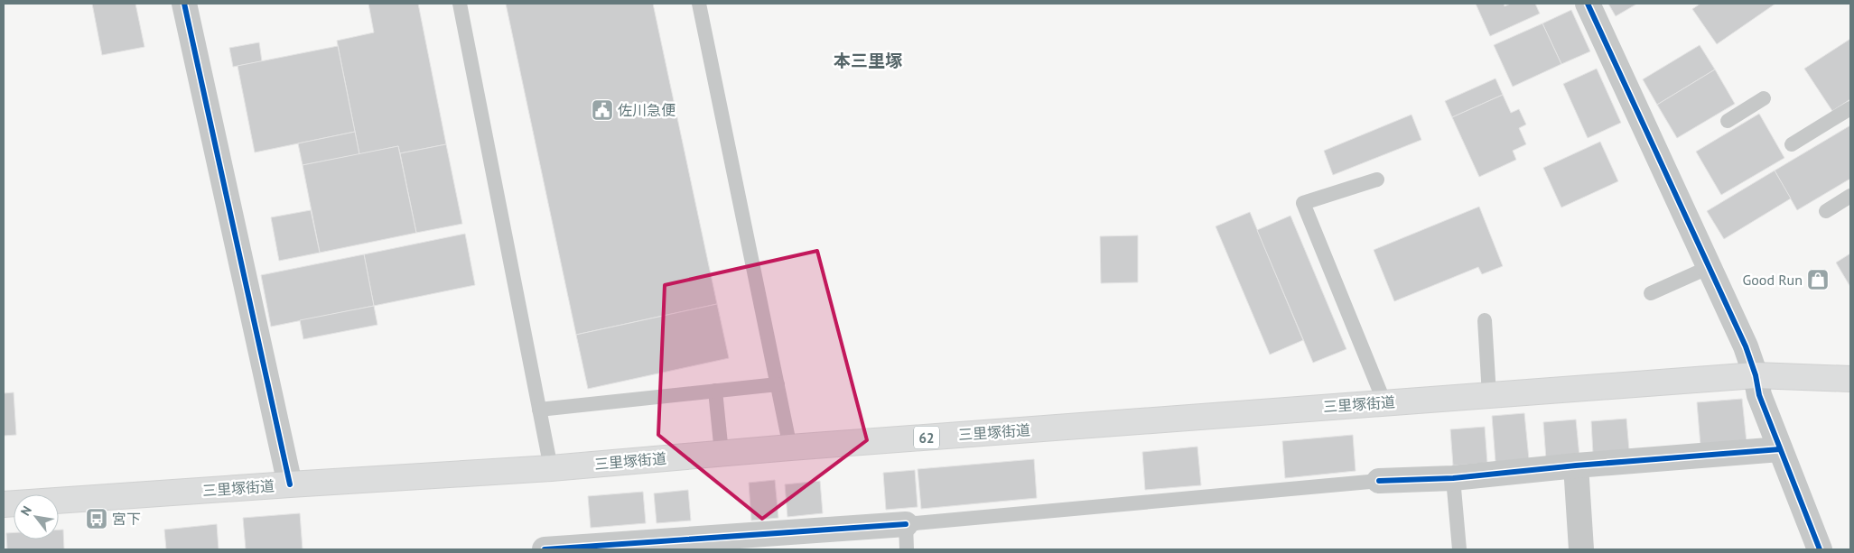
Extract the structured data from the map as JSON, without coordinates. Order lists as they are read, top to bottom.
{
  "streets": {
    "main road": ["三里塚街道", "62"]
  },
  "districts": ["本三里塚"],
  "places": {
    "public building": ["佐川急便"],
    "shop": ["Good Run"],
    "bus stop": ["宮下"]
  },
  "north": "top left"
}
